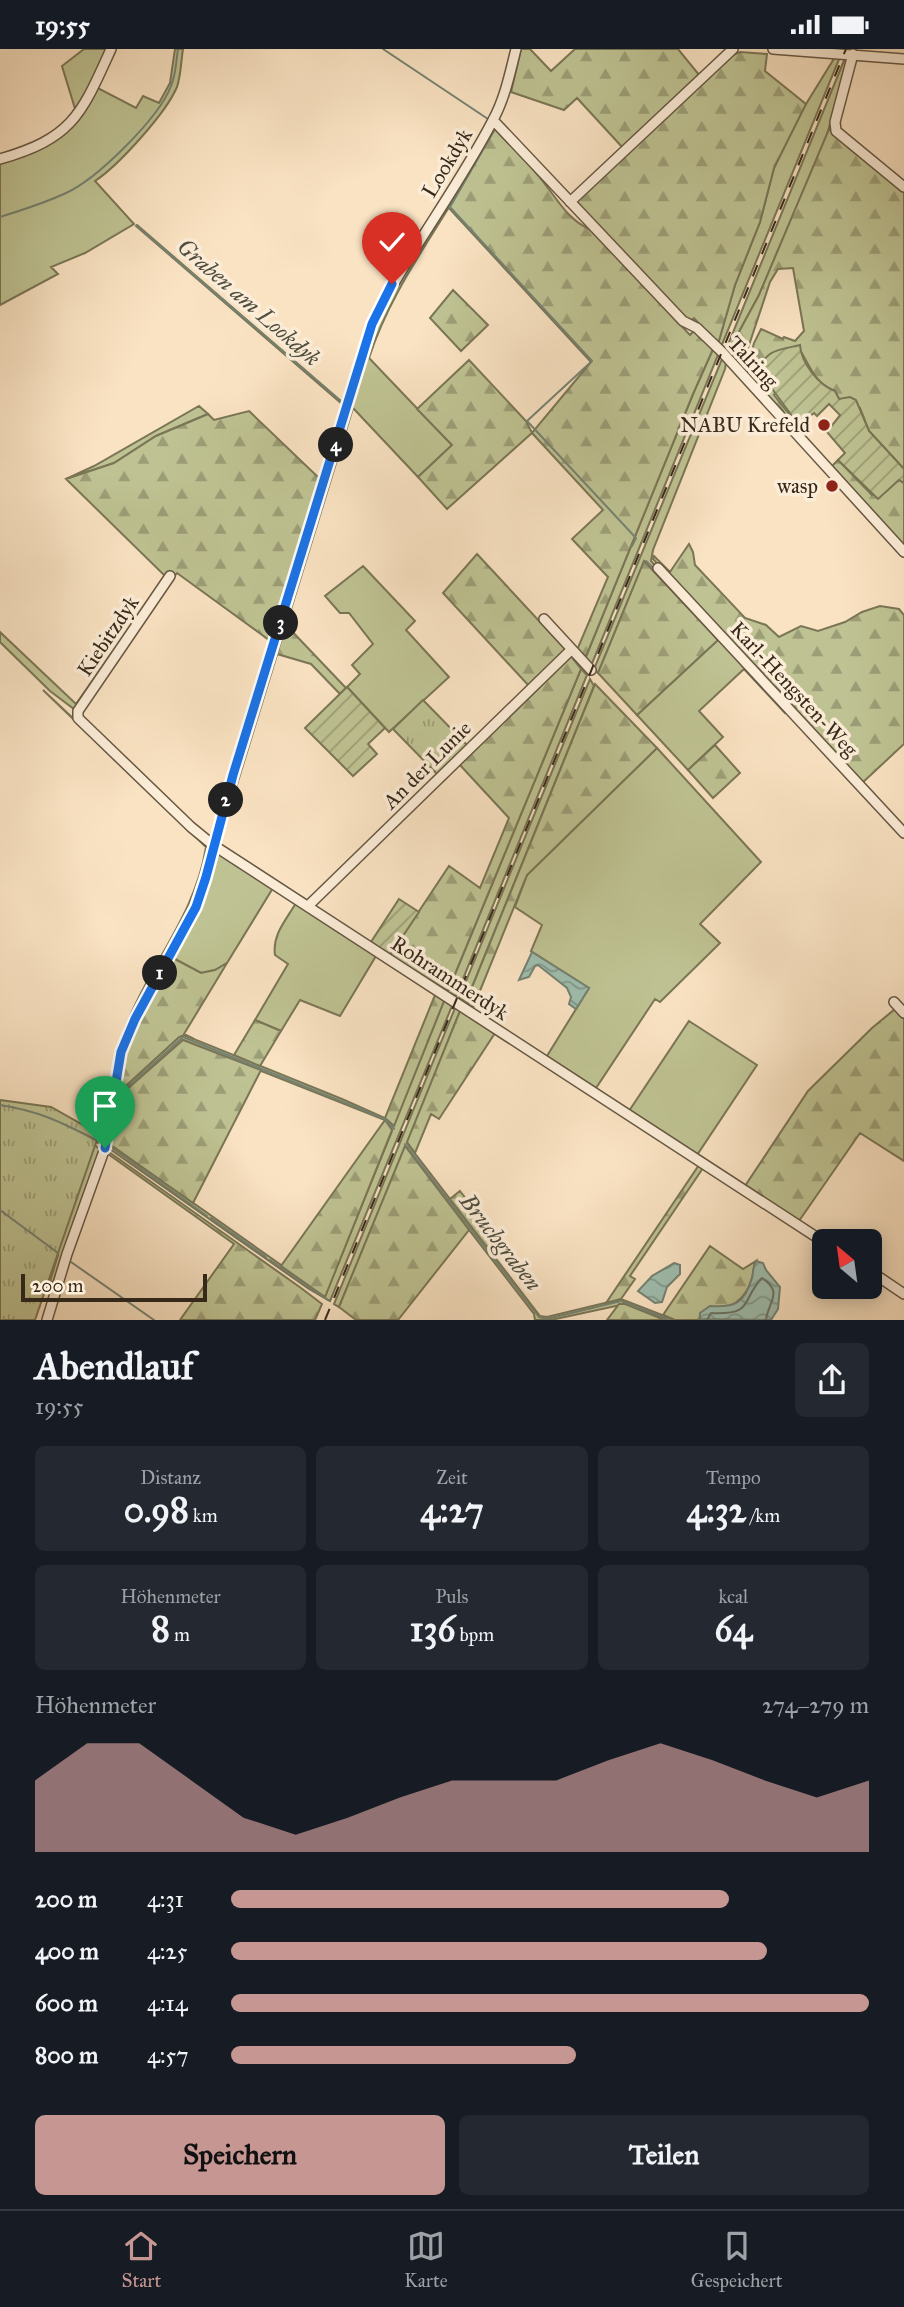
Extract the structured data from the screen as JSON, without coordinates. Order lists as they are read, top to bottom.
{
  "streets": {
    "street": [
      "Lookdyk",
      "Talring",
      "Kiebitzdyk",
      "Karl-Hengsten-Weg",
      "An der Lunie",
      "Rohrammerdyk"
    ]
  },
  "crossings": [
    ["Lookdyk", "Talring"],
    ["Lookdyk", "Rohrammerdyk"],
    ["Kiebitzdyk", "Rohrammerdyk"],
    ["An der Lunie", "Rohrammerdyk"]
  ],
  "water": ["Graben am Lookdyk", "Bruchgraben"],
  "places": ["NABU Krefeld", "wasp"],
  "scale_bar": "200 m",
  "north": "top left",
  "page": {
    "status": "19:55",
    "pins": [
      "4",
      "3",
      "2",
      "1"
    ],
    "scale": "200 m",
    "heading": ["Abendlauf", "19:55"],
    "stats": [
      ["Distanz", "0.98 km"],
      ["Zeit", "4:27"],
      ["Tempo", "4:32 /km"],
      ["Höhenmeter", "8 m"],
      ["Puls", "136 bpm"],
      ["kcal", "64"]
    ],
    "chart": ["Höhenmeter", "274–279 m"],
    "list": [
      {
        "name": "200 m",
        "note": "4:31"
      },
      {
        "name": "400 m",
        "note": "4:25"
      },
      {
        "name": "600 m",
        "note": "4:14"
      },
      {
        "name": "800 m",
        "note": "4:57"
      }
    ],
    "buttons": ["Speichern", "Teilen"],
    "tabs": ["Start", "Karte", "Gespeichert"]
  }
}
